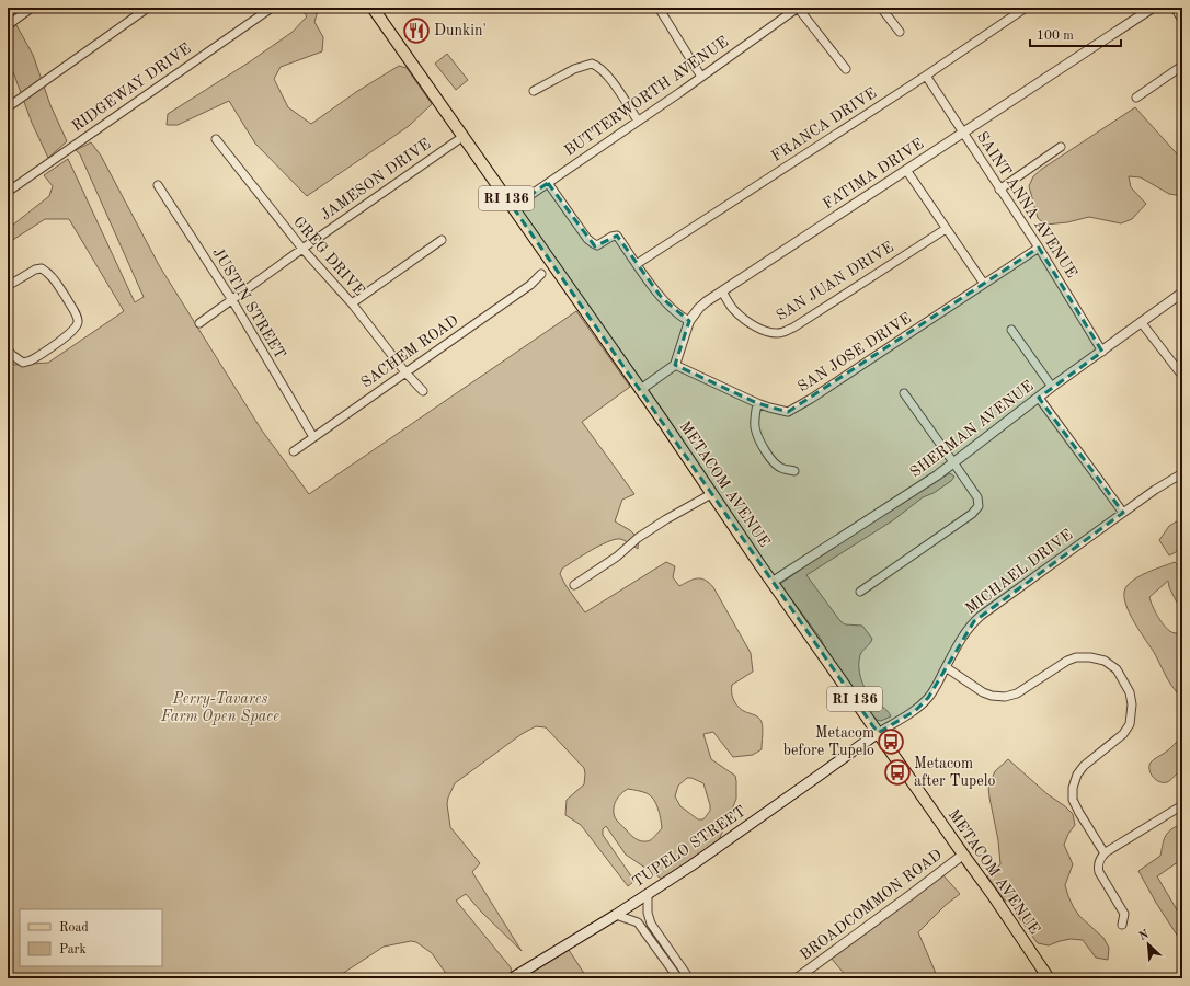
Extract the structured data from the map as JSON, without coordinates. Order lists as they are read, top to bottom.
{
  "streets": {
    "main road": ["RI 136", "METACOM AVENUE", "TUPELO STREET"],
    "street": [
      "RIDGEWAY DRIVE",
      "BUTTERWORTH AVENUE",
      "FRANCA DRIVE",
      "FATIMA DRIVE",
      "JAMESON DRIVE",
      "SAINT ANNA AVENUE",
      "GREG DRIVE",
      "SAN JUAN DRIVE",
      "JUSTIN STREET",
      "SACHEM ROAD",
      "SAN JOSE DRIVE",
      "SHERMAN AVENUE",
      "MICHAEL DRIVE",
      "BROADCOMMON ROAD"
    ]
  },
  "crossings": [
    ["BUTTERWORTH AVENUE", "METACOM AVENUE"],
    ["FRANCA DRIVE", "SAINT ANNA AVENUE"],
    ["FATIMA DRIVE", "SAINT ANNA AVENUE"],
    ["FATIMA DRIVE", "SAN JUAN DRIVE"],
    ["FATIMA DRIVE", "SAN JOSE DRIVE"],
    ["JAMESON DRIVE", "GREG DRIVE"],
    ["JAMESON DRIVE", "JUSTIN STREET"],
    ["JAMESON DRIVE", "METACOM AVENUE"],
    ["SAINT ANNA AVENUE", "SAN JOSE DRIVE"],
    ["SAINT ANNA AVENUE", "SHERMAN AVENUE"],
    ["GREG DRIVE", "SACHEM ROAD"],
    ["JUSTIN STREET", "SACHEM ROAD"],
    ["SHERMAN AVENUE", "METACOM AVENUE"],
    ["METACOM AVENUE", "MICHAEL DRIVE"],
    ["METACOM AVENUE", "TUPELO STREET"],
    ["METACOM AVENUE", "BROADCOMMON ROAD"],
    ["MICHAEL DRIVE", "TUPELO STREET"]
  ],
  "parks": ["Perry-Tavares Farm Open Space"],
  "places": {
    "restaurant": ["Dunkin'"],
    "bus stop": ["Metacom before Tupelo", "Metacom after Tupelo"]
  },
  "legend": ["Road", "Park"],
  "scale_bar": "100 m",
  "north": "top left"
}
